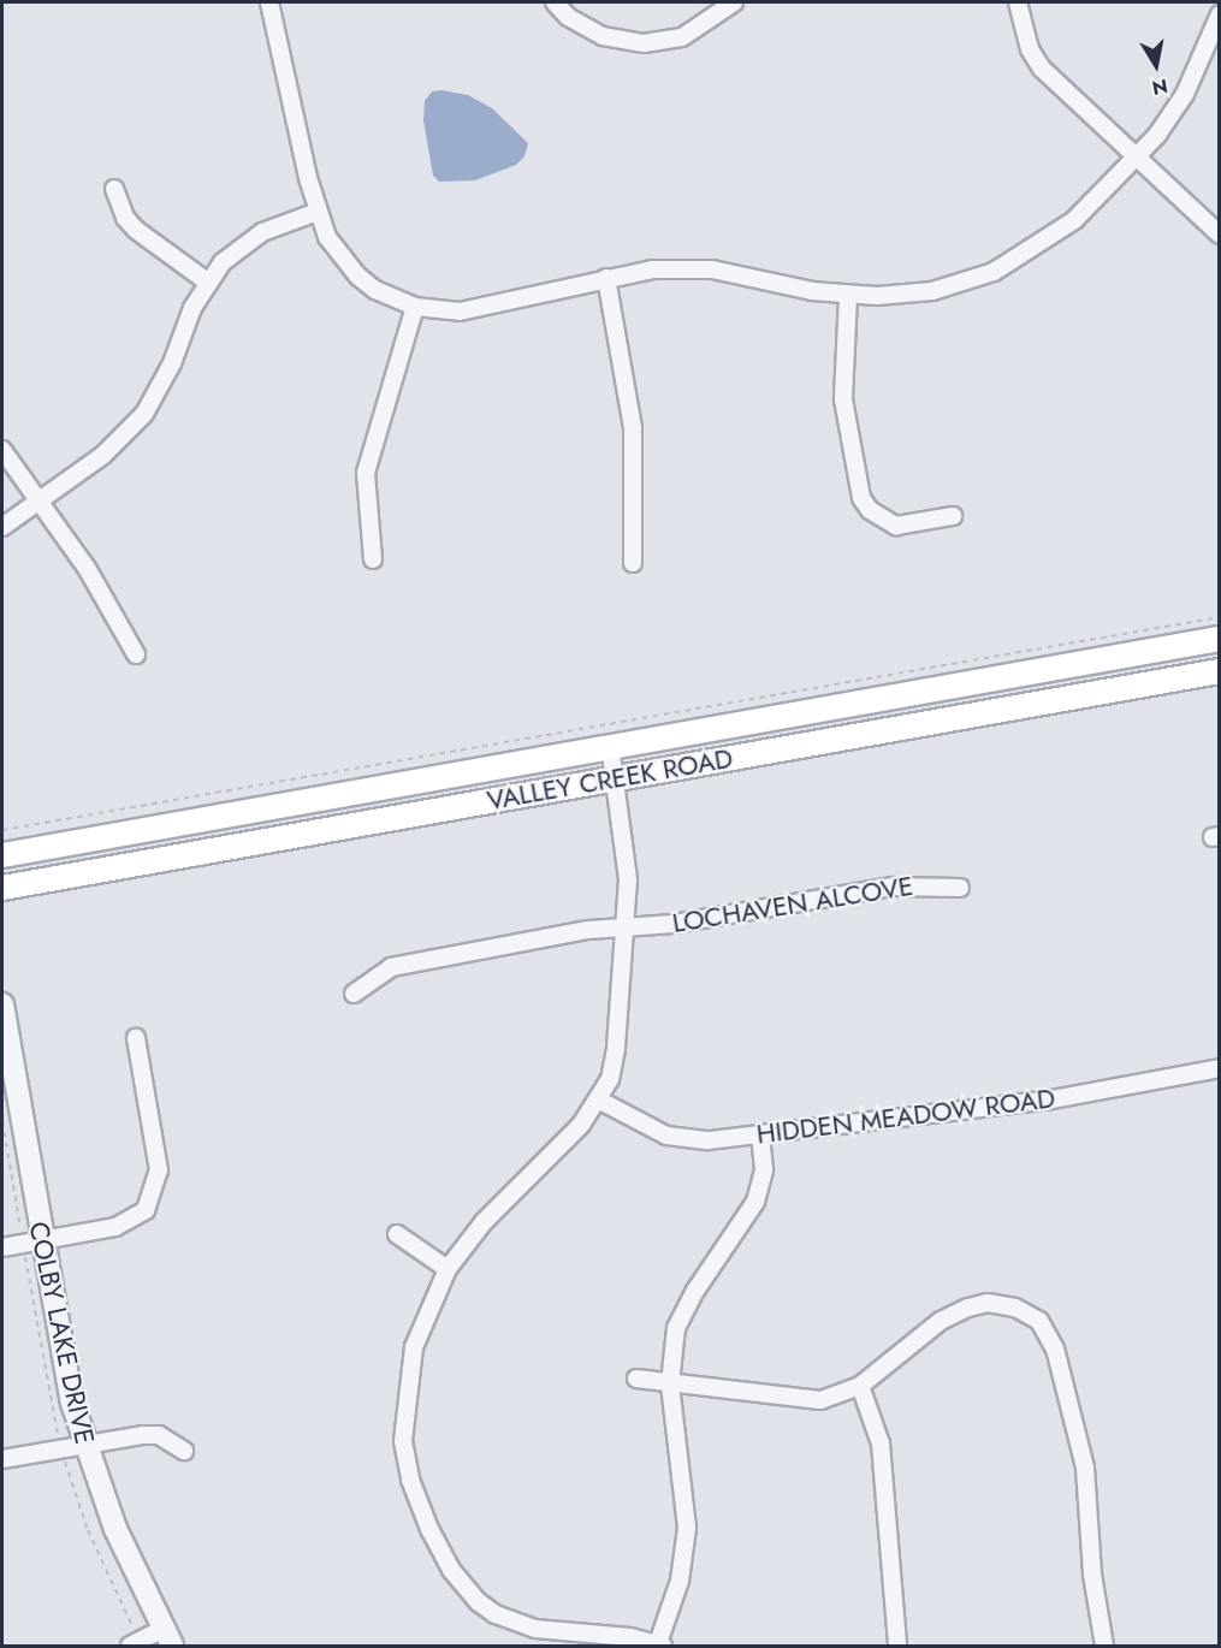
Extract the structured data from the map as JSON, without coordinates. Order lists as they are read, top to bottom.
{
  "streets": {
    "main road": ["VALLEY CREEK ROAD"],
    "street": ["LOCHAVEN ALCOVE", "HIDDEN MEADOW ROAD", "COLBY LAKE DRIVE"]
  },
  "north": "bottom"
}
